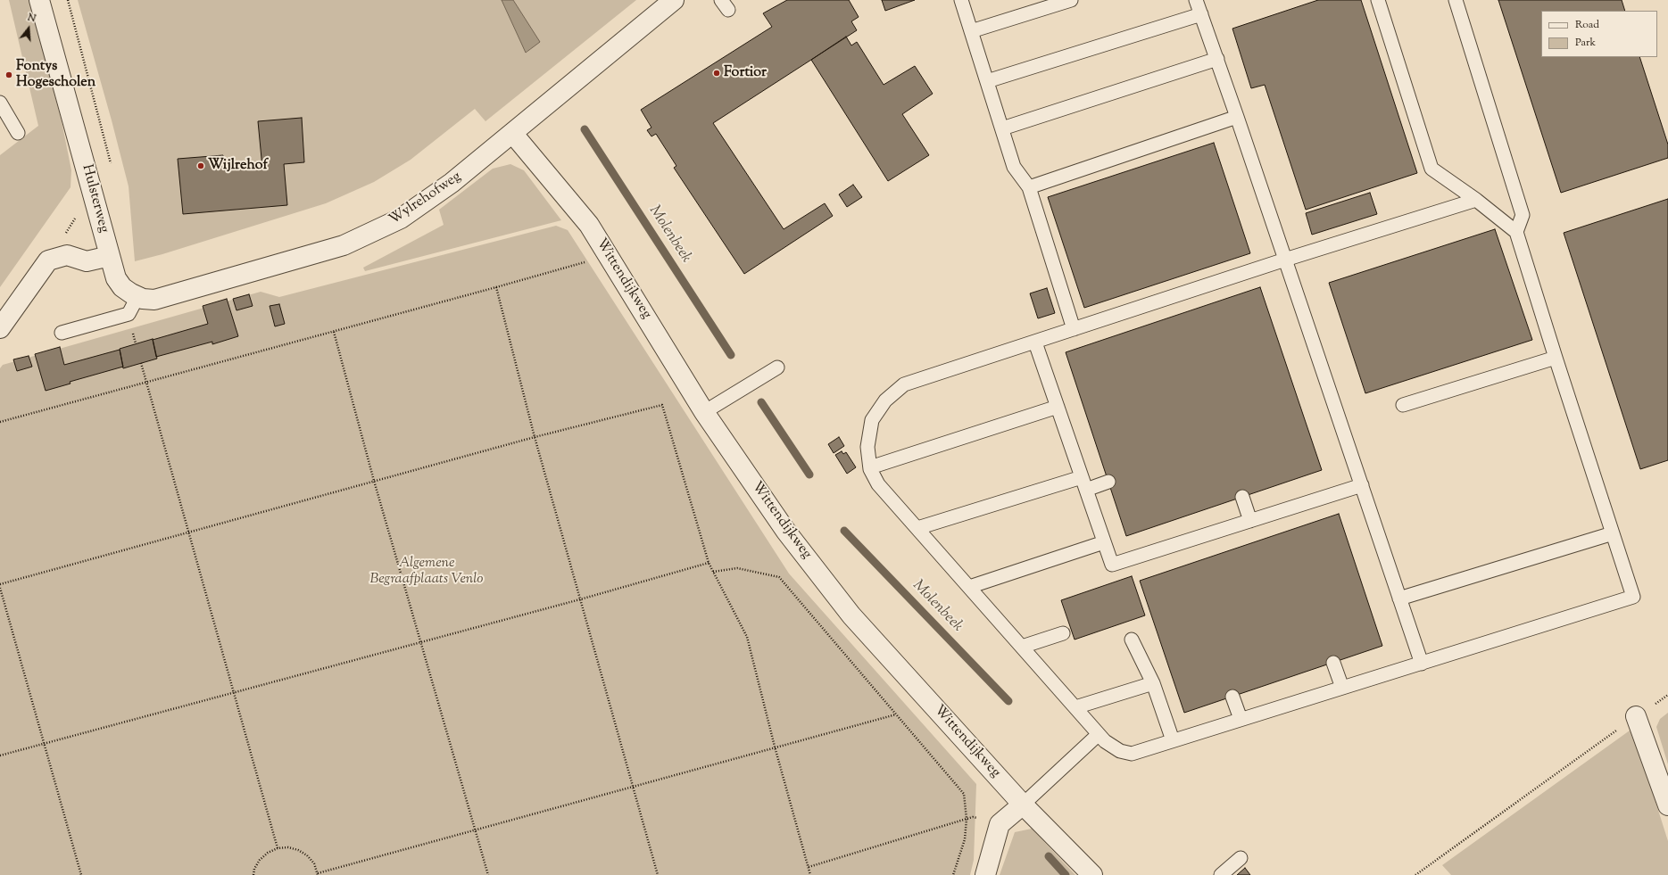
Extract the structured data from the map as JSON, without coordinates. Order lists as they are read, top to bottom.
{
  "streets": {
    "street": ["Hulsterweg", "Wylrehofweg", "Wittendijkweg"]
  },
  "crossings": [
    ["Hulsterweg", "Wylrehofweg"],
    ["Wylrehofweg", "Wittendijkweg"]
  ],
  "water": ["Molenbeek"],
  "parks": ["Algemene Begraafplaats Venlo"],
  "places": ["Fortior", "Fontys Hogescholen", "Wijlrehof"],
  "legend": ["Road", "Park"],
  "north": "top"
}
